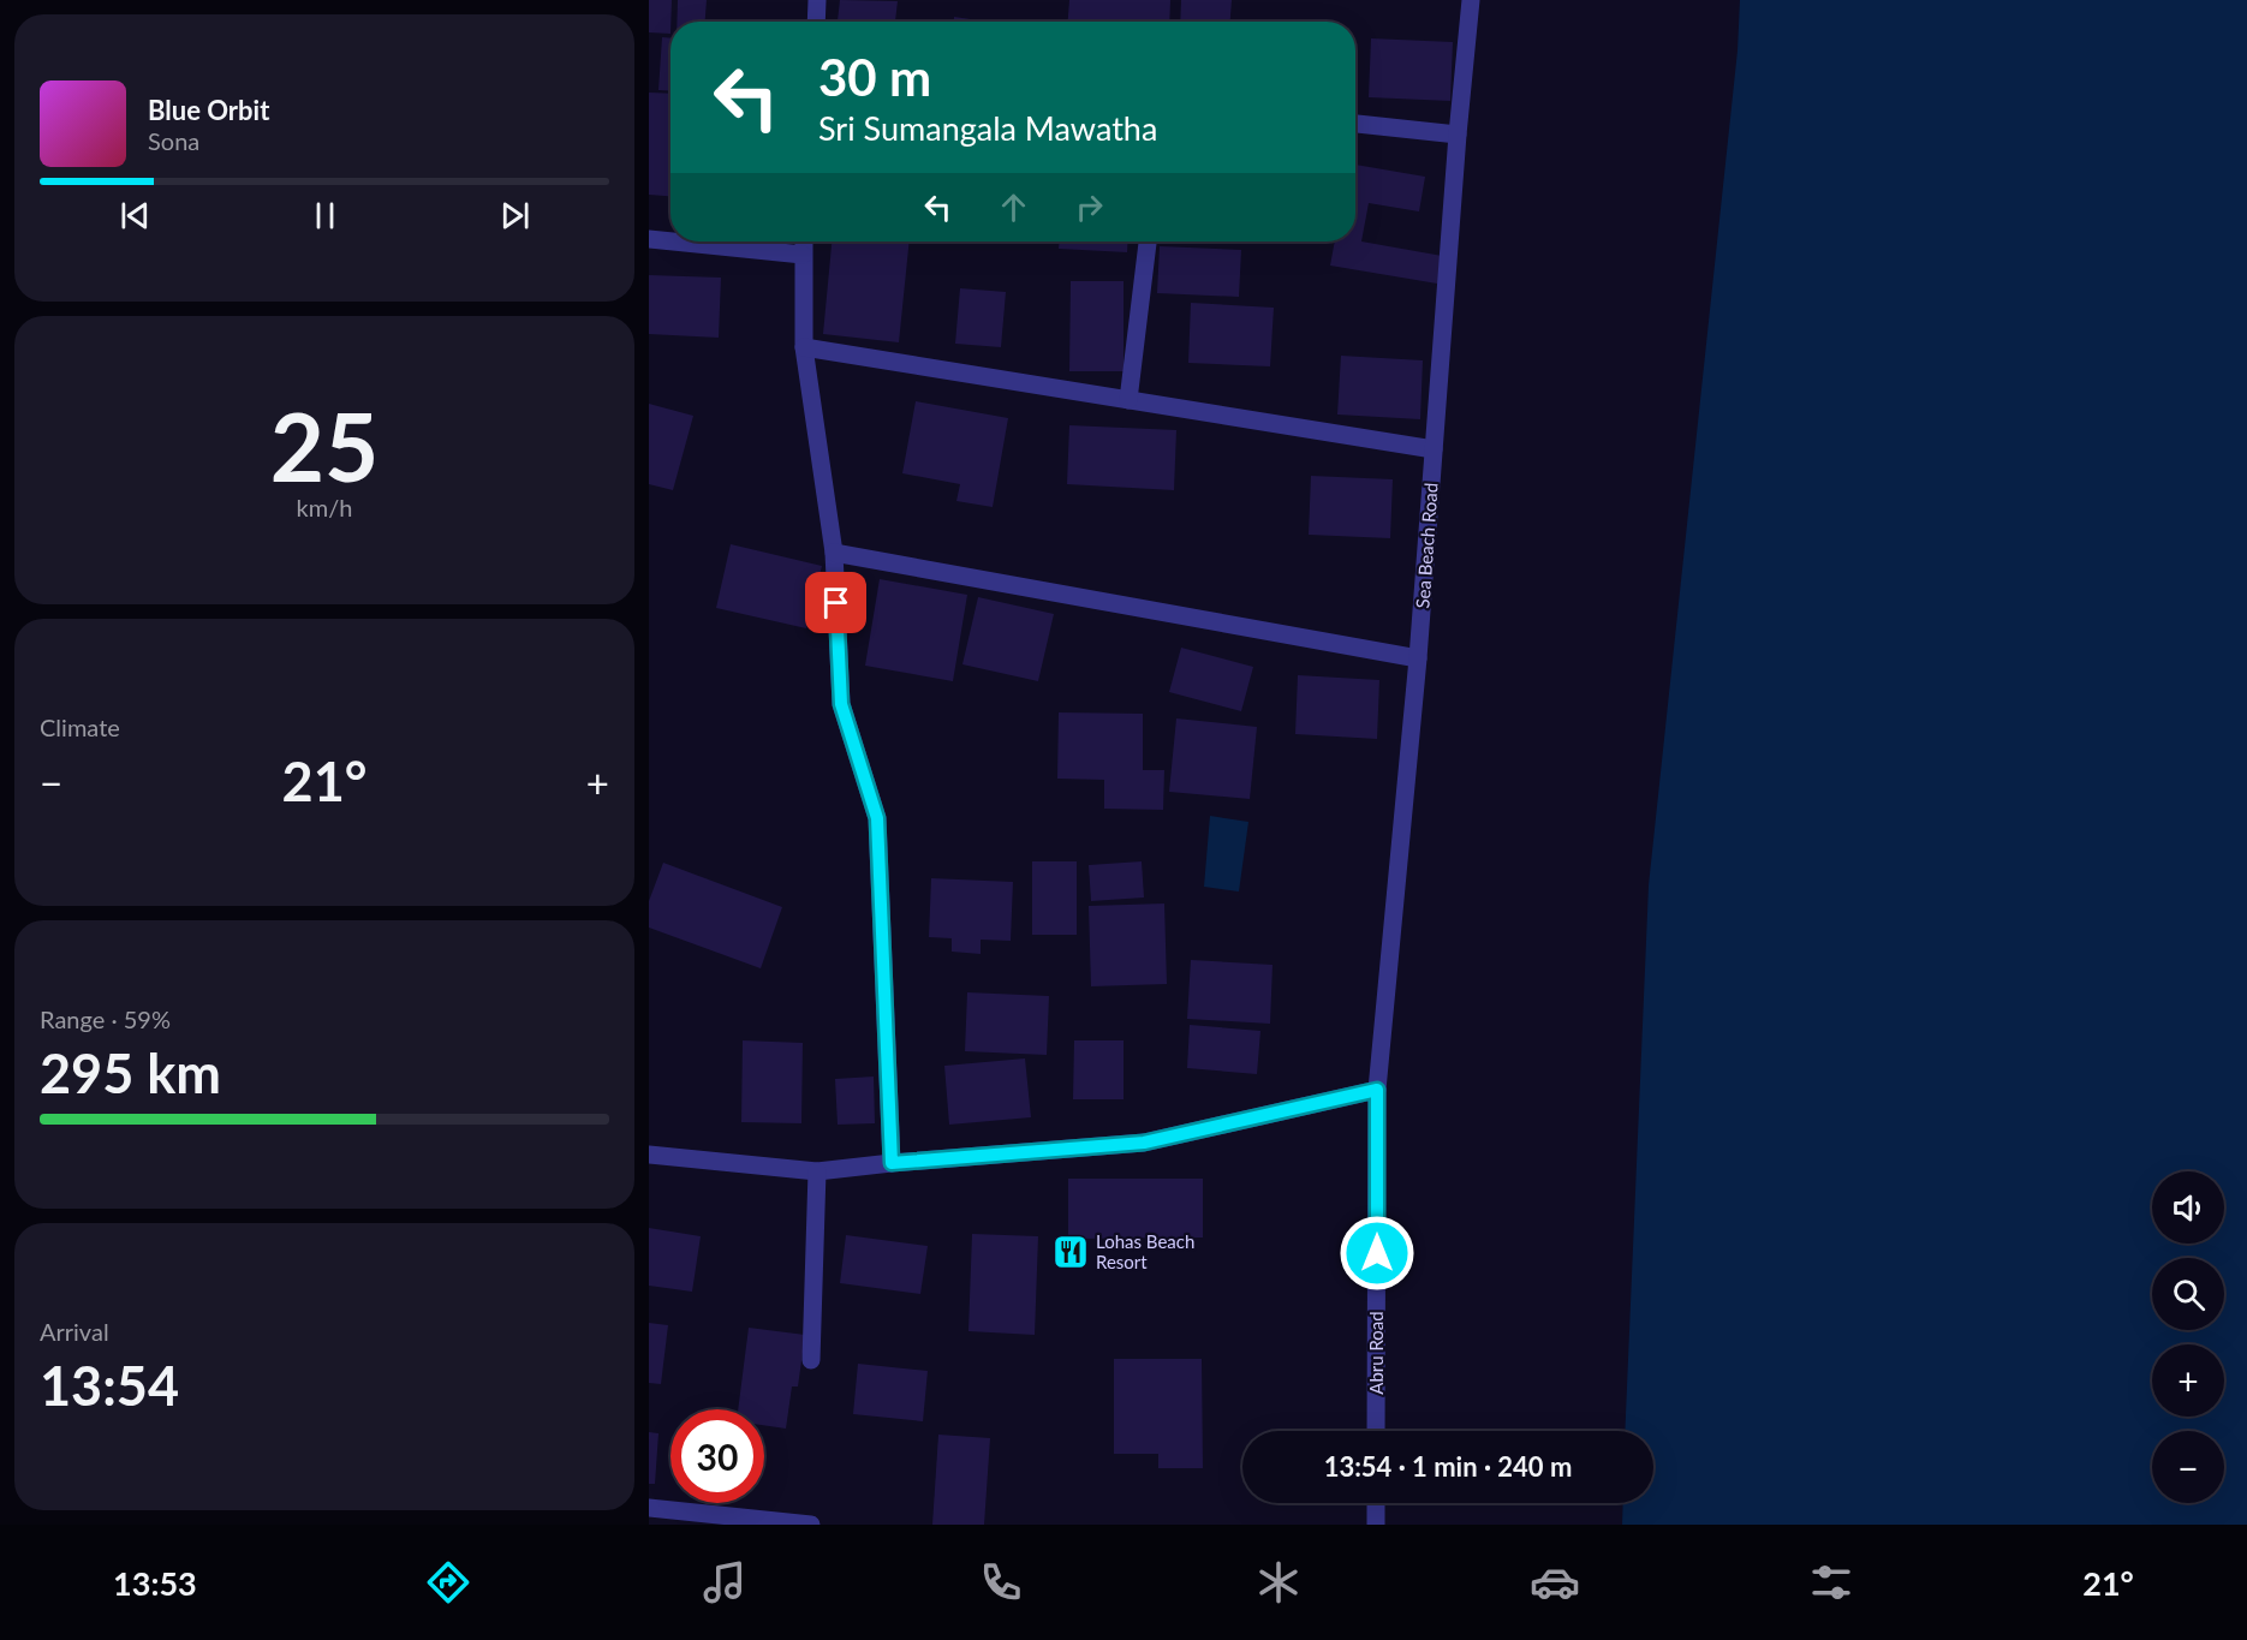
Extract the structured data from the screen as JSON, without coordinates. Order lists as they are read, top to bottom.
{
  "streets": {
    "street": ["Sea Beach Road", "Abru Road"]
  },
  "crossings": [
    ["Sea Beach Road", "Abru Road"]
  ],
  "places": {
    "restaurant": ["Lohas Beach Resort"]
  },
  "page": {
    "turn": ["30 m", "Sri Sumangala Mawatha"],
    "song": ["Blue Orbit", "Sona"],
    "tile": [
      ["25", "km/h"],
      "Climate",
      ["Range · 59%", "295 km"],
      ["Arrival", "13:54"]
    ],
    "heat": ["−", "21°", "+"],
    "map_buttons": ["+", "−"],
    "limit": "30",
    "trip": "13:54 · 1 min · 240 m",
    "tabs": ["13:53", "21°"]
  }
}
